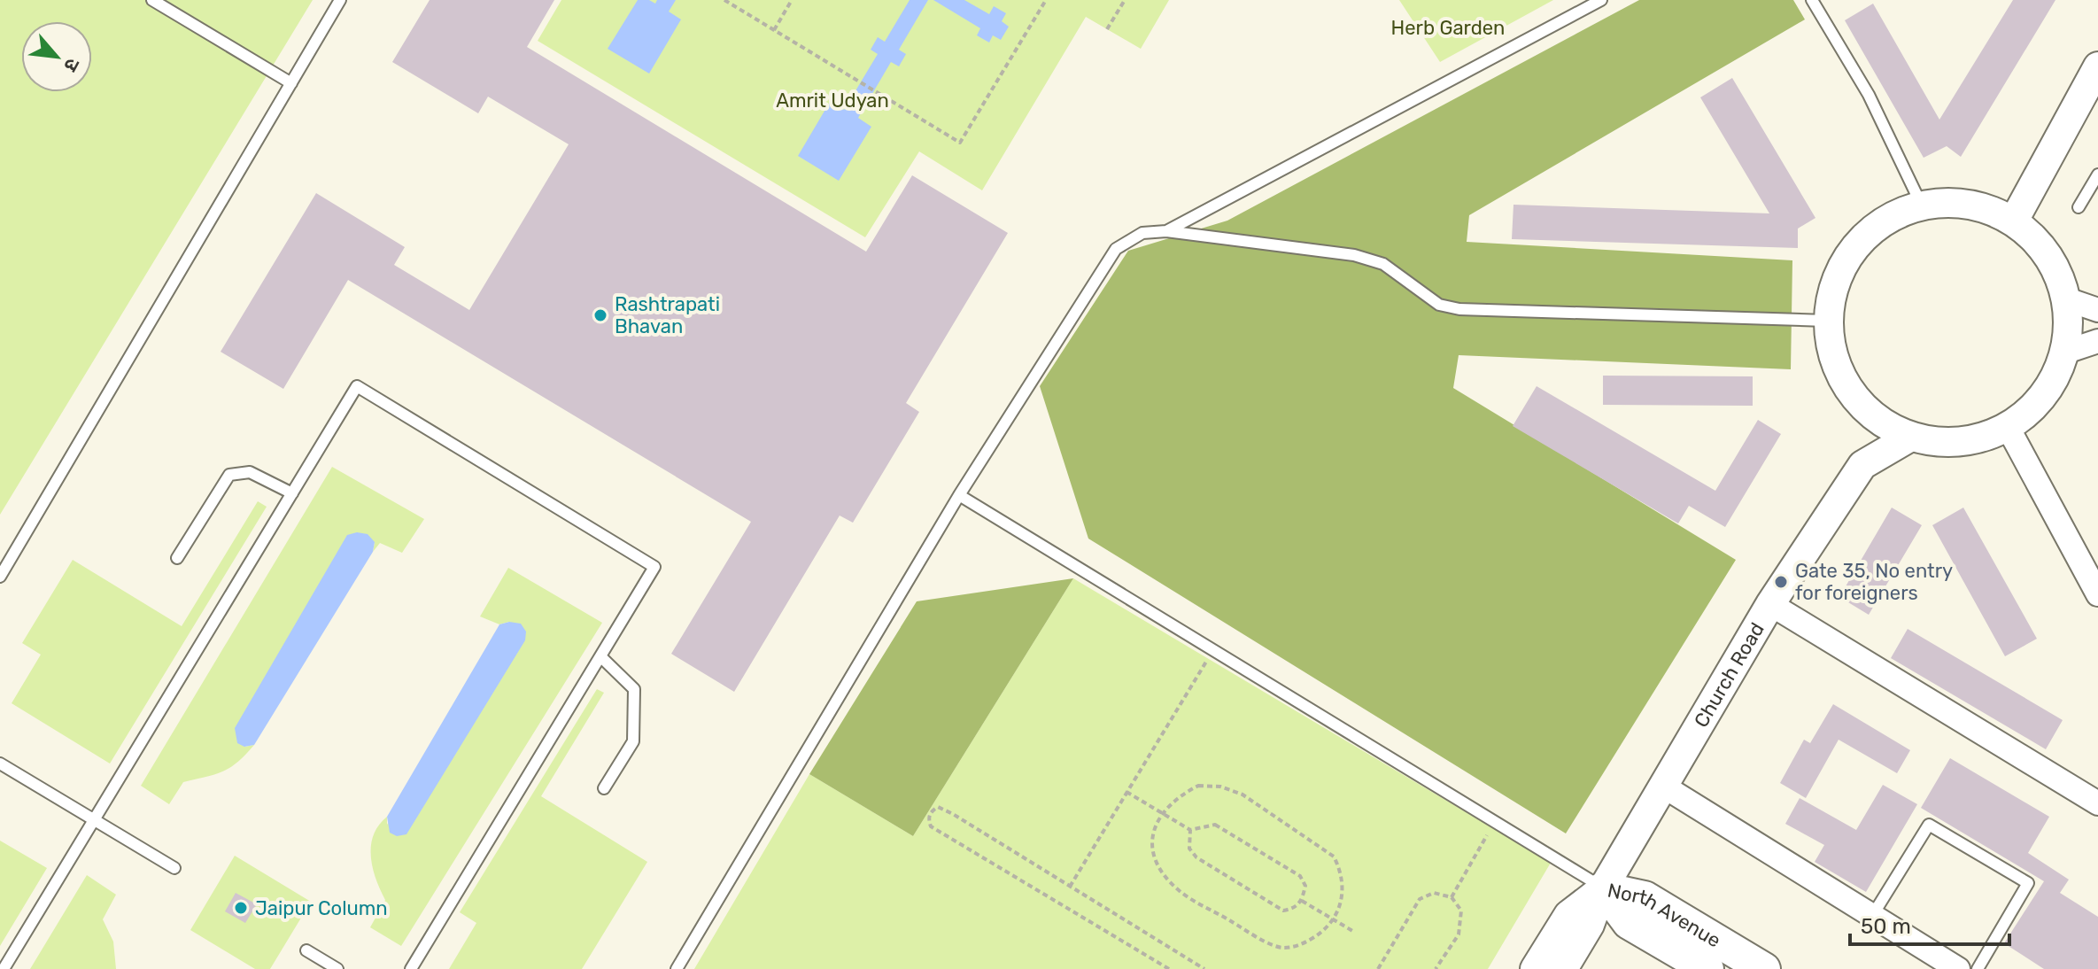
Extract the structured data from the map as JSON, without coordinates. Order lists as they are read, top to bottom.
{
  "streets": {
    "main road": ["North Avenue"],
    "street": ["Church Road"]
  },
  "crossings": [
    ["Church Road", "North Avenue"]
  ],
  "parks": ["Herb Garden", "Amrit Udyan"],
  "places": ["Rashtrapati Bhavan", "Gate 35, No entry for foreigners", "Jaipur Column"],
  "scale_bar": "50 m",
  "north": "bottom right"
}
